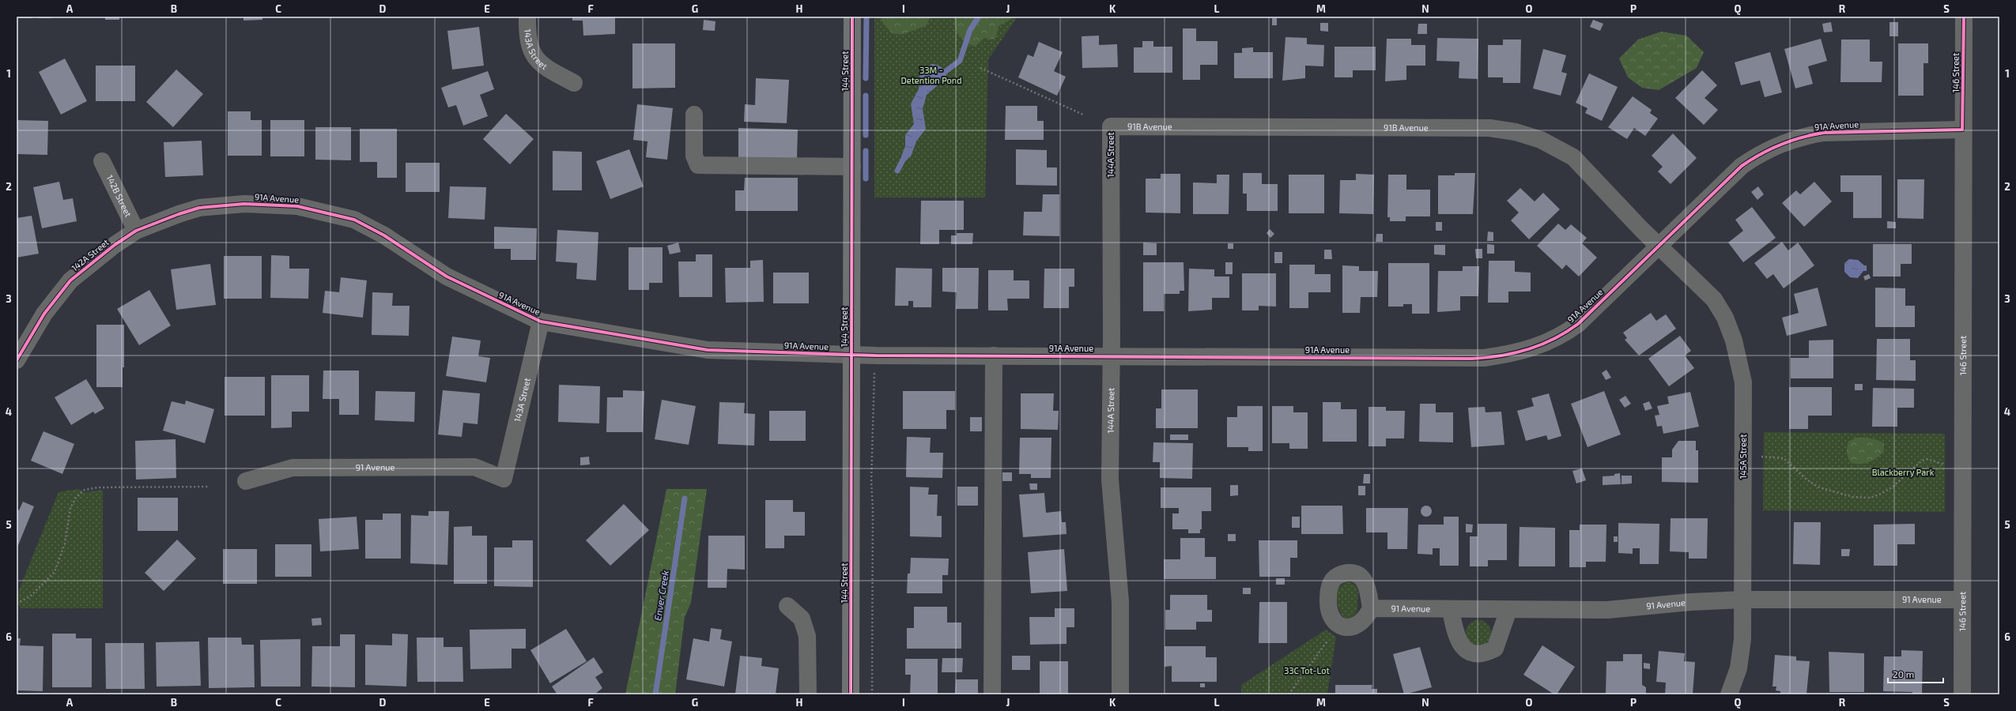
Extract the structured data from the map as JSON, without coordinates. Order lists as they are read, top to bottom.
{
  "streets": {
    "main road": ["144 Street"],
    "street": [
      "143A Street",
      "146 Street",
      "91A Avenue",
      "91B Avenue",
      "144A Street",
      "142B Street",
      "142A Street",
      "145A Street",
      "91 Avenue"
    ]
  },
  "crossings": [
    ["143A Street", "91A Avenue"],
    ["143A Street", "91 Avenue"],
    ["144 Street", "91A Avenue"],
    ["146 Street", "91A Avenue"],
    ["146 Street", "91 Avenue"],
    ["91A Avenue", "91B Avenue"],
    ["91A Avenue", "144A Street"],
    ["91A Avenue", "142B Street"],
    ["91A Avenue", "142A Street"],
    ["91A Avenue", "145A Street"],
    ["91B Avenue", "144A Street"],
    ["91B Avenue", "145A Street"],
    ["142B Street", "142A Street"],
    ["145A Street", "91 Avenue"]
  ],
  "water": ["Enver Creek"],
  "parks": ["33M - Detention Pond", "Blackberry Park", "33C Tot-Lot"],
  "scale_bar": "20 m",
  "grid": {
    "columns": [
      "A",
      "B",
      "C",
      "D",
      "E",
      "F",
      "G",
      "H",
      "I",
      "J",
      "K",
      "L",
      "M",
      "N",
      "O",
      "P",
      "Q",
      "R",
      "S"
    ],
    "rows": [
      "1",
      "2",
      "3",
      "4",
      "5",
      "6"
    ]
  }
}
